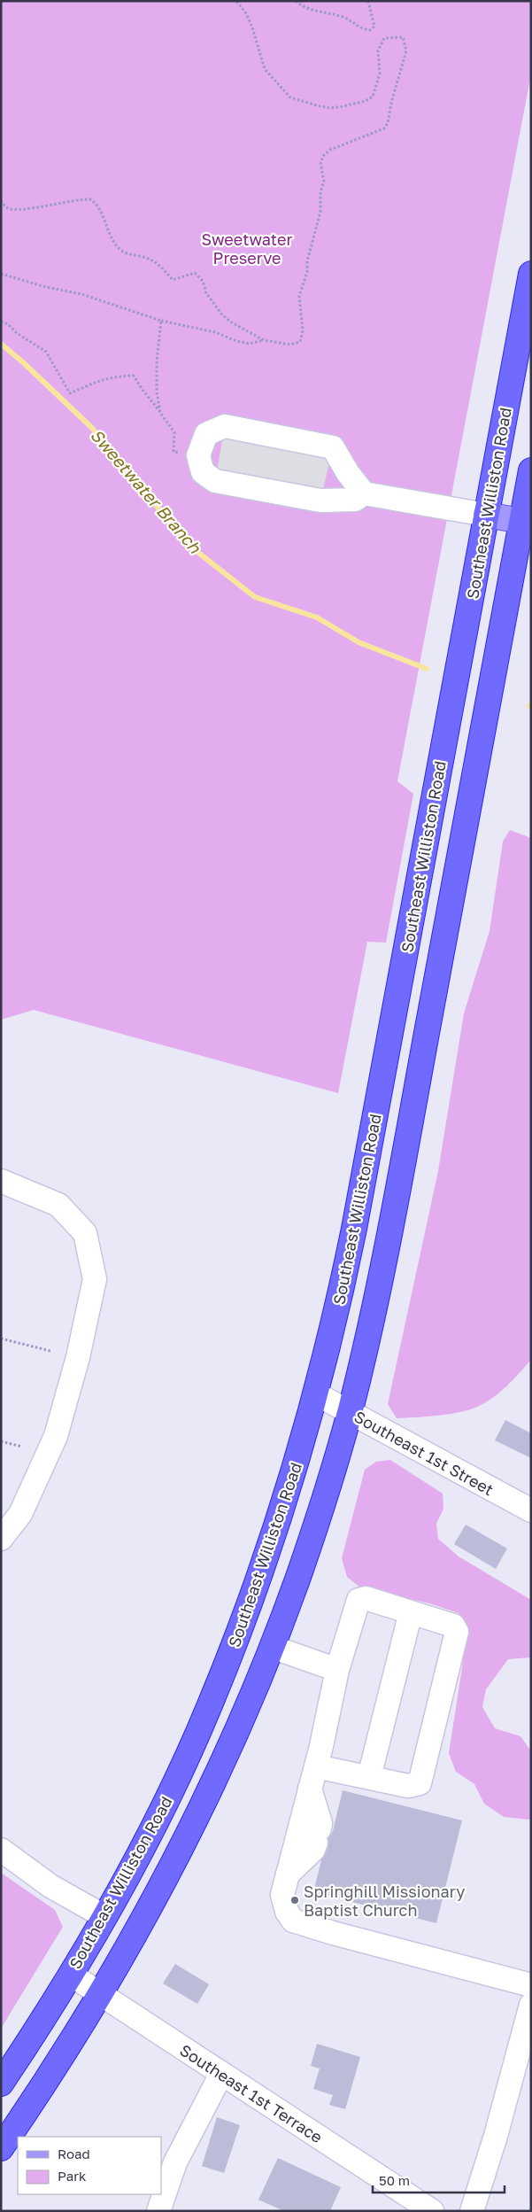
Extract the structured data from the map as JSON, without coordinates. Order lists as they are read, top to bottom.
{
  "streets": {
    "highway": ["Southeast Williston Road"],
    "street": ["Southeast 1st Street", "Southeast 1st Terrace"]
  },
  "crossings": [
    ["Southeast Williston Road", "Southeast 1st Street"],
    ["Southeast Williston Road", "Southeast 1st Terrace"]
  ],
  "water": ["Sweetwater Branch"],
  "parks": ["Sweetwater Preserve"],
  "places": ["Springhill Missionary Baptist Church"],
  "legend": ["Road", "Park"],
  "scale_bar": "50 m"
}
